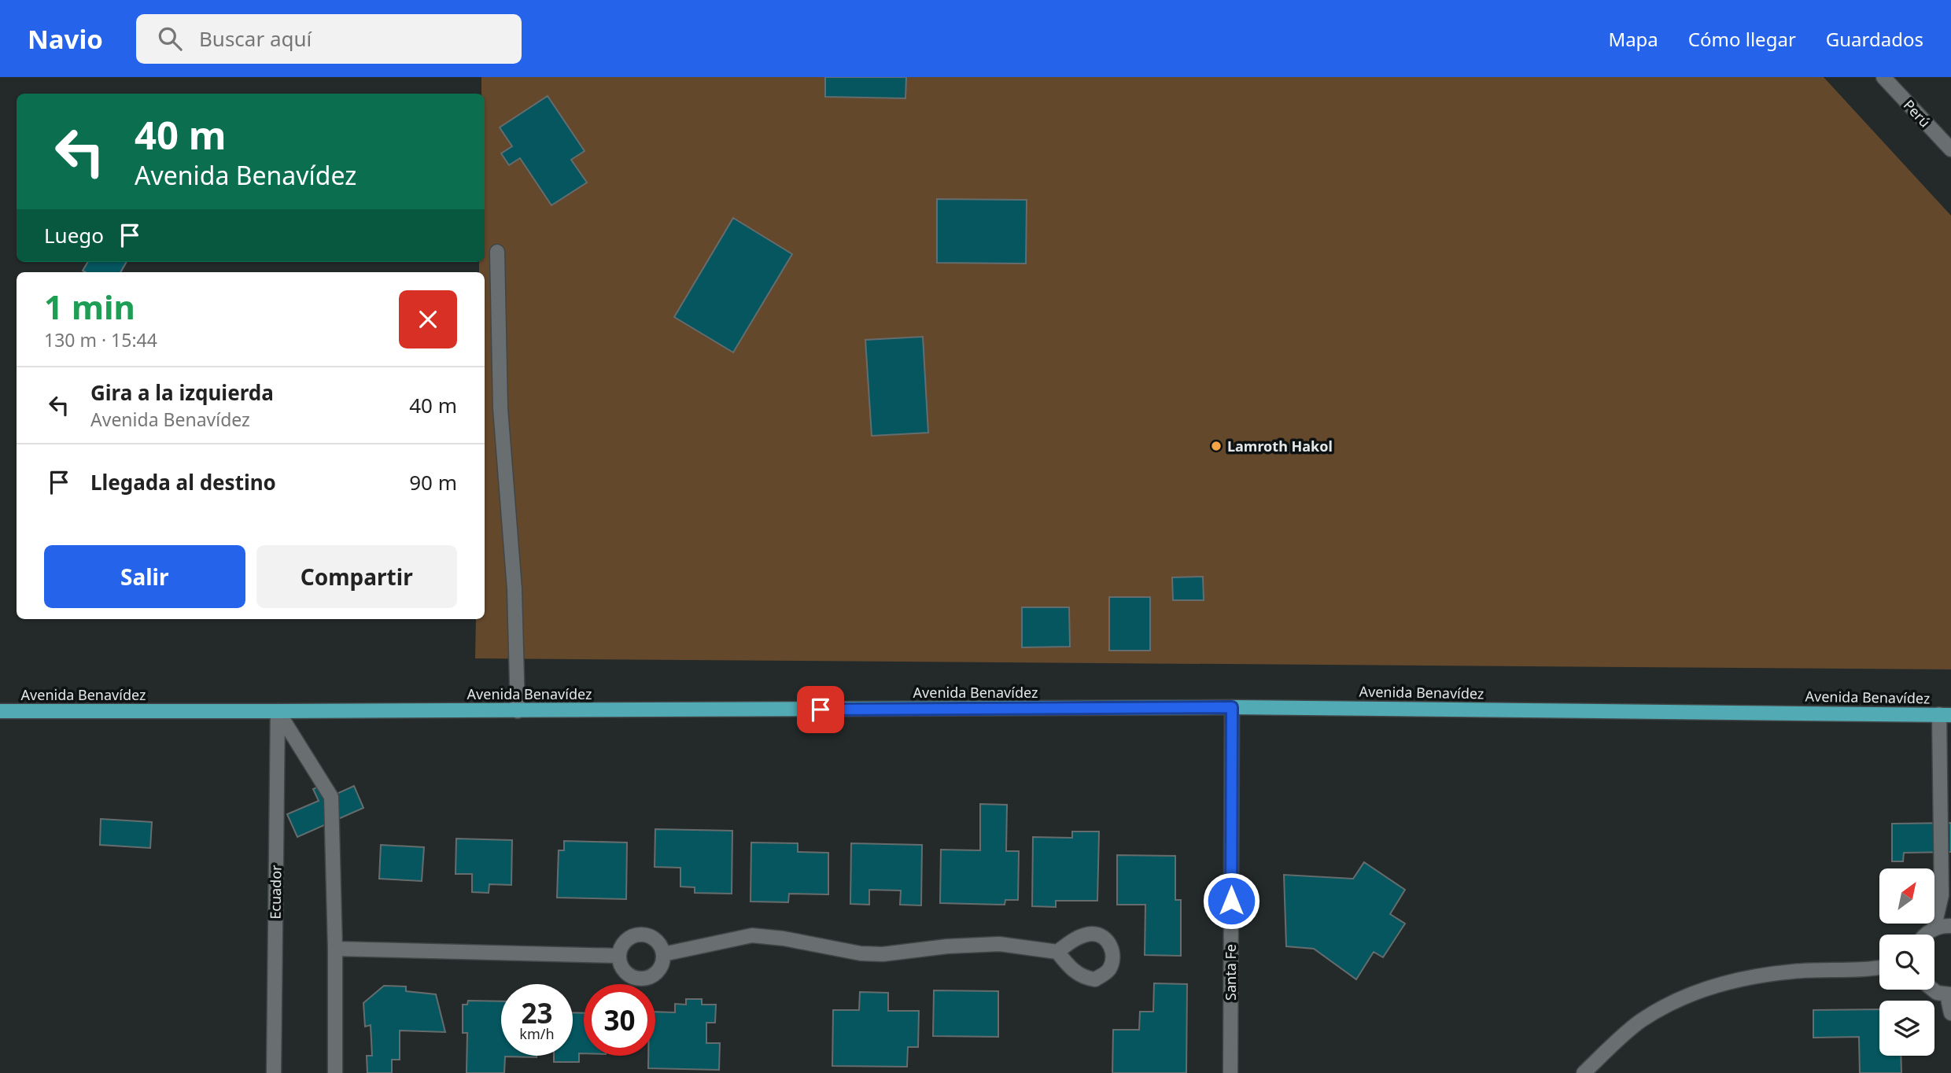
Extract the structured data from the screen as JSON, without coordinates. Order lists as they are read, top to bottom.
{
  "streets": {
    "main road": ["Avenida Benavídez"],
    "street": ["Perú", "Ecuador", "Santa Fe"]
  },
  "crossings": [
    ["Avenida Benavídez", "Ecuador"],
    ["Avenida Benavídez", "Santa Fe"]
  ],
  "places": ["Lamroth Hakol"],
  "north": "top right",
  "page": {
    "header": "Navio",
    "search": "Buscar aquí",
    "nav": ["Mapa", "Cómo llegar", "Guardados"],
    "turn": ["40 m", "Avenida Benavídez"],
    "then": "Luego",
    "heading": ["1 min", "130 m · 15:44"],
    "list": [
      {
        "name": "Gira a la izquierda",
        "note": "Avenida Benavídez",
        "value": "40 m"
      },
      {
        "name": "Llegada al destino",
        "value": "90 m"
      }
    ],
    "buttons": ["Salir", "Compartir"],
    "speed": "23 km/h",
    "limit": "30"
  }
}
